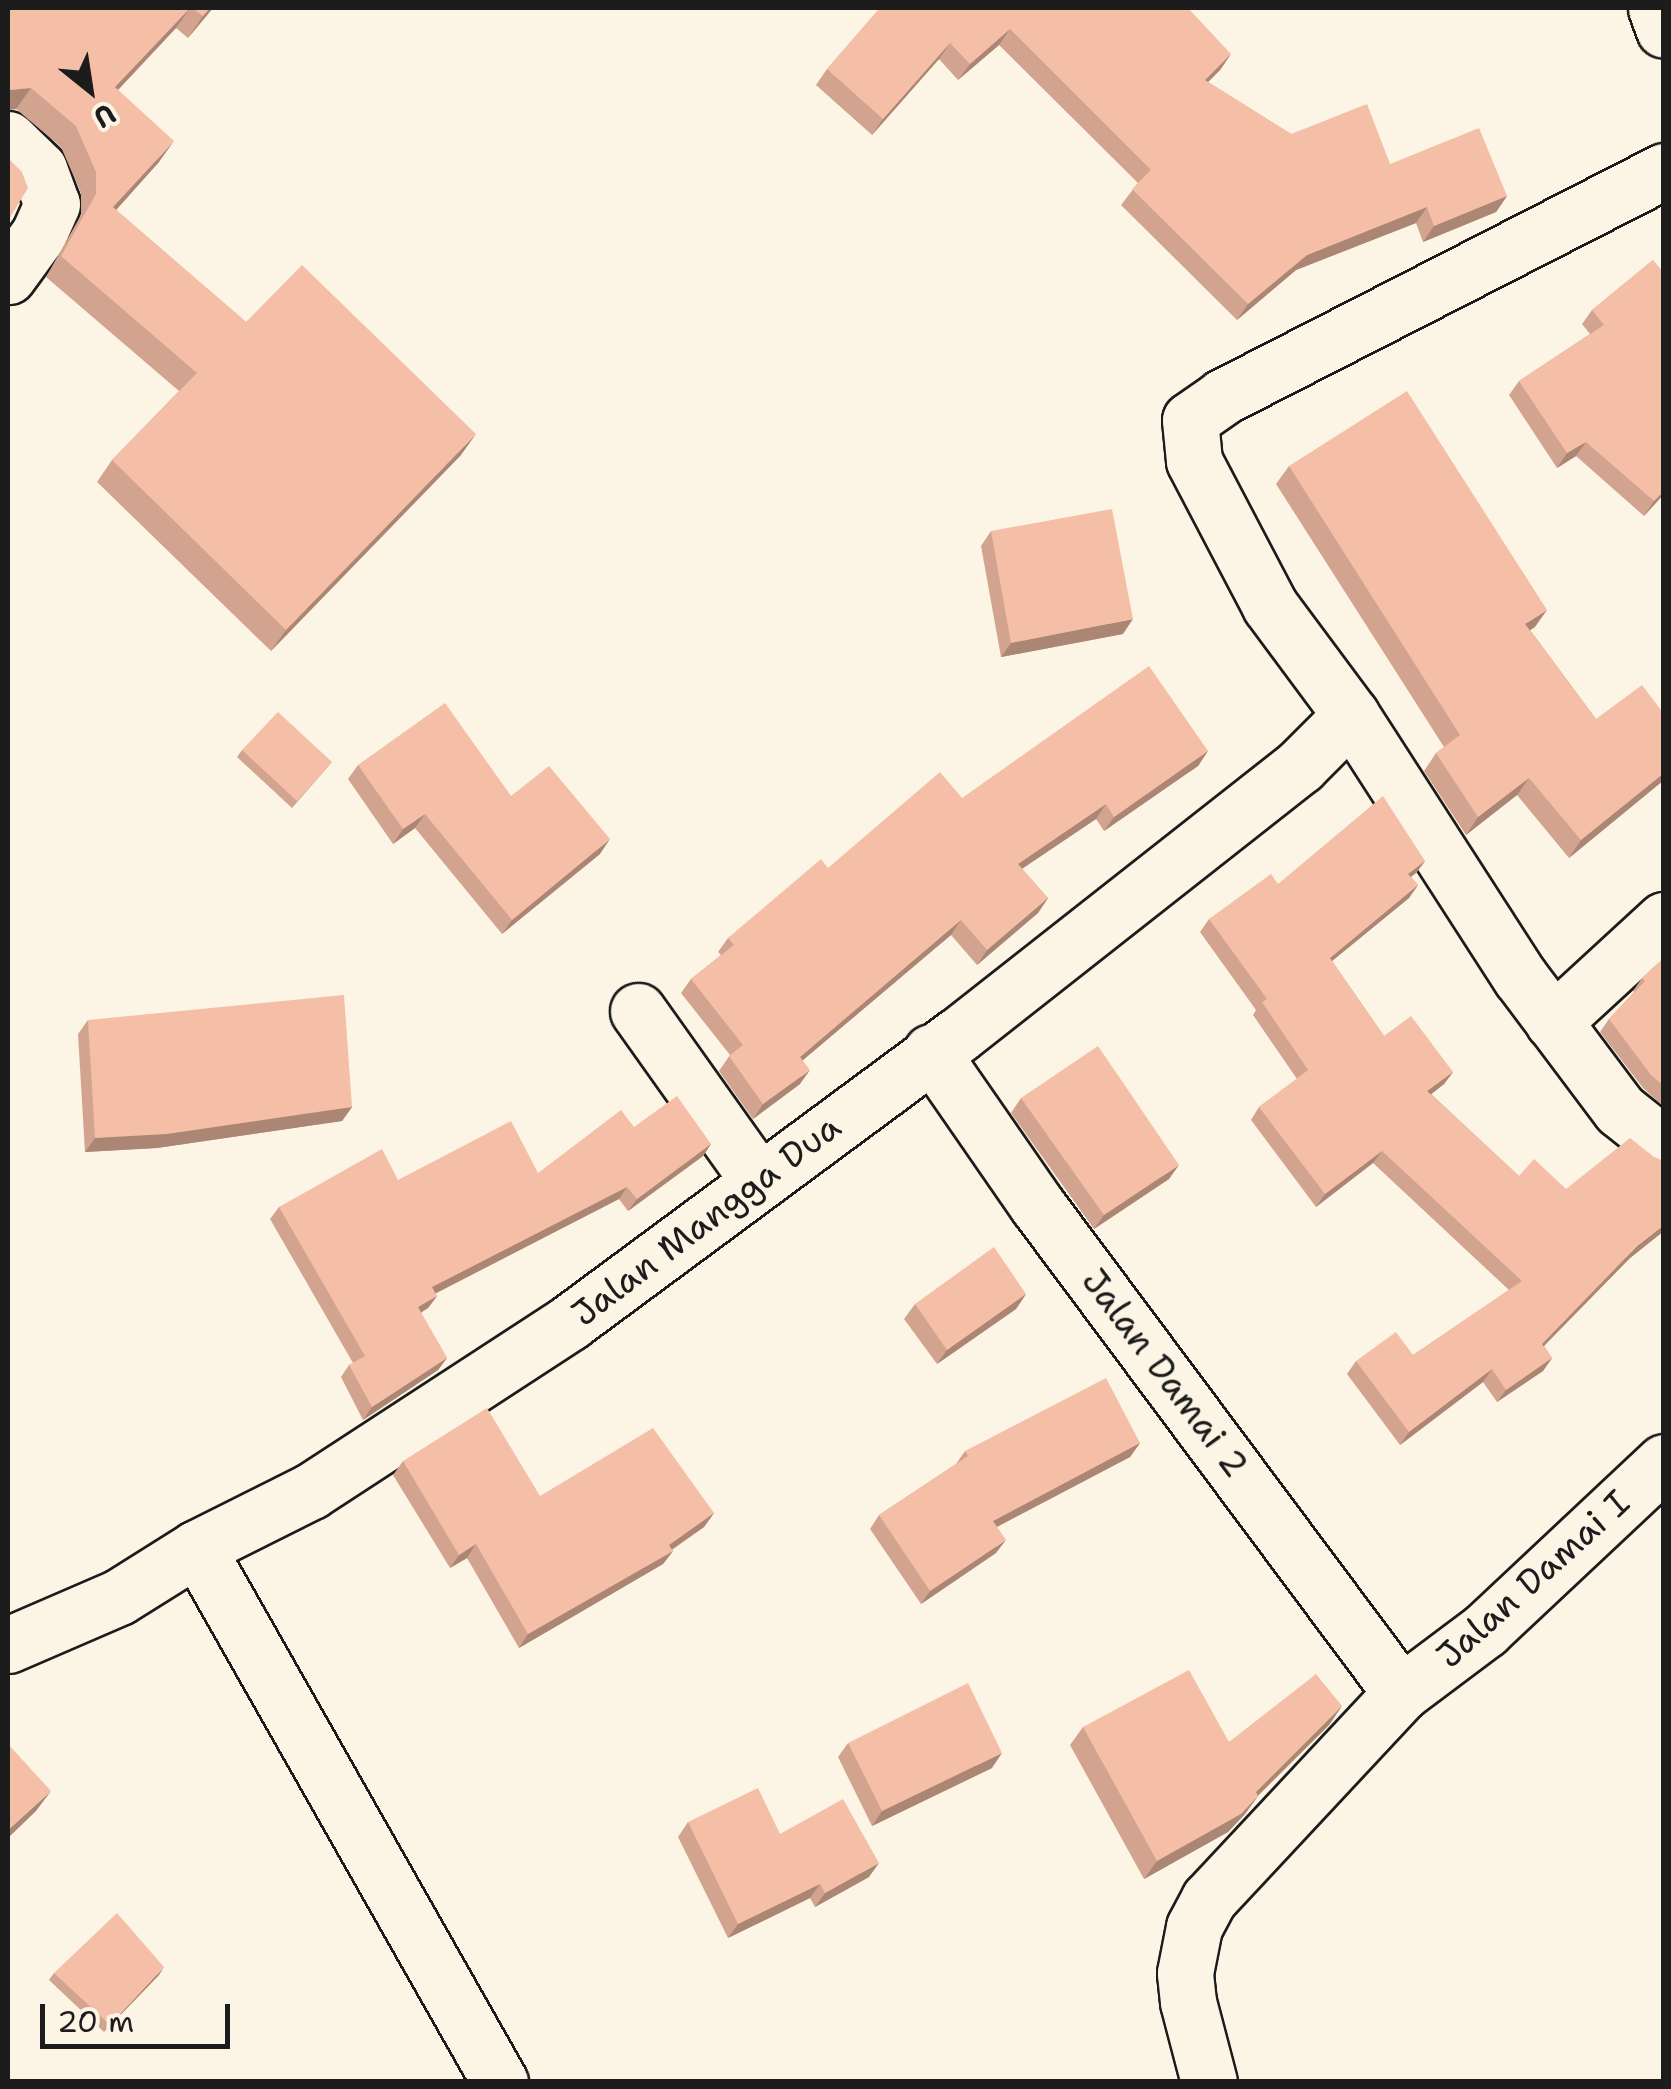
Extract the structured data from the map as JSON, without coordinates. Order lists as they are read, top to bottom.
{
  "streets": {
    "street": ["Jalan Mangga Dua", "Jalan Damai 2", "Jalan Damai I"]
  },
  "crossings": [
    ["Jalan Mangga Dua", "Jalan Damai 2"],
    ["Jalan Damai 2", "Jalan Damai I"]
  ],
  "scale_bar": "20 m",
  "north": "bottom right"
}
